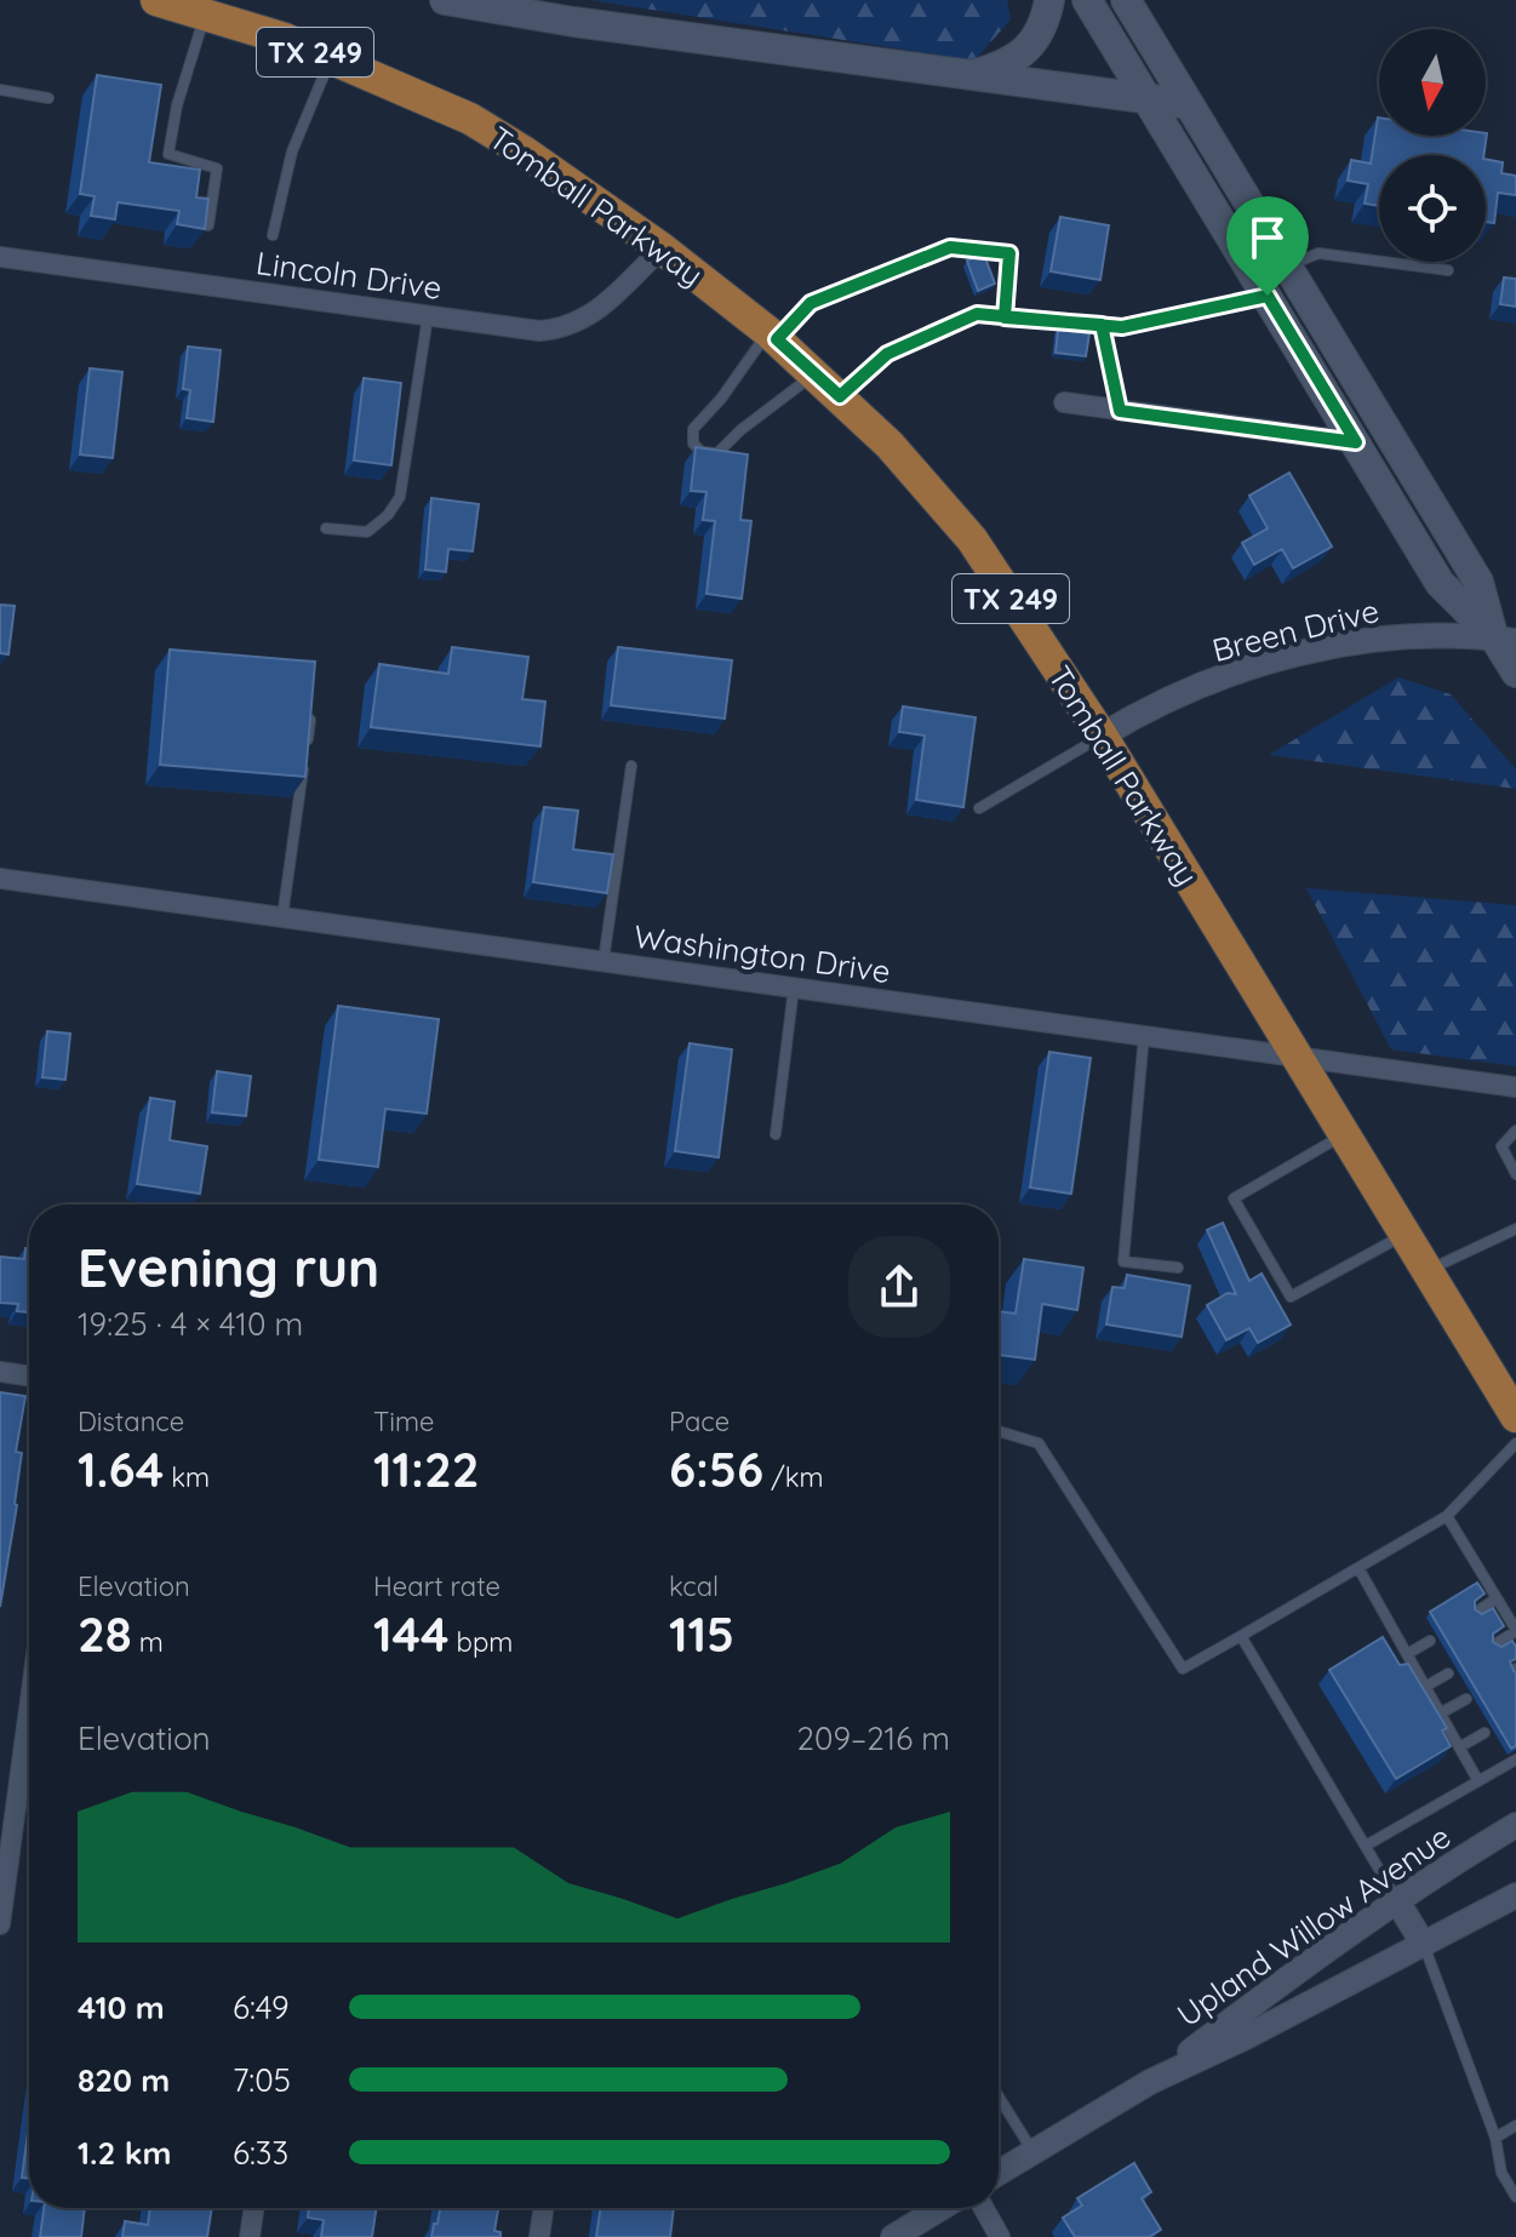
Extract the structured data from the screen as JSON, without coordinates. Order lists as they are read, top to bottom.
{
  "streets": {
    "main road": ["TX 249", "Tomball Parkway"],
    "street": [
      "Lincoln Drive",
      "Breen Drive",
      "Washington Drive",
      "Upland Willow Avenue"
    ]
  },
  "crossings": [
    ["Tomball Parkway", "Lincoln Drive"],
    ["Tomball Parkway", "Breen Drive"],
    ["Tomball Parkway", "Washington Drive"]
  ],
  "north": "bottom",
  "page": {
    "heading": ["Evening run", "19:25 · 4 × 410 m"],
    "stats": [
      ["Distance", "1.64 km"],
      ["Time", "11:22"],
      ["Pace", "6:56 /km"],
      ["Elevation", "28 m"],
      ["Heart rate", "144 bpm"],
      ["kcal", "115"]
    ],
    "chart": ["Elevation", "209–216 m"],
    "list": [
      {
        "name": "410 m",
        "note": "6:49"
      },
      {
        "name": "820 m",
        "note": "7:05"
      },
      {
        "name": "1.2 km",
        "note": "6:33"
      }
    ]
  }
}
